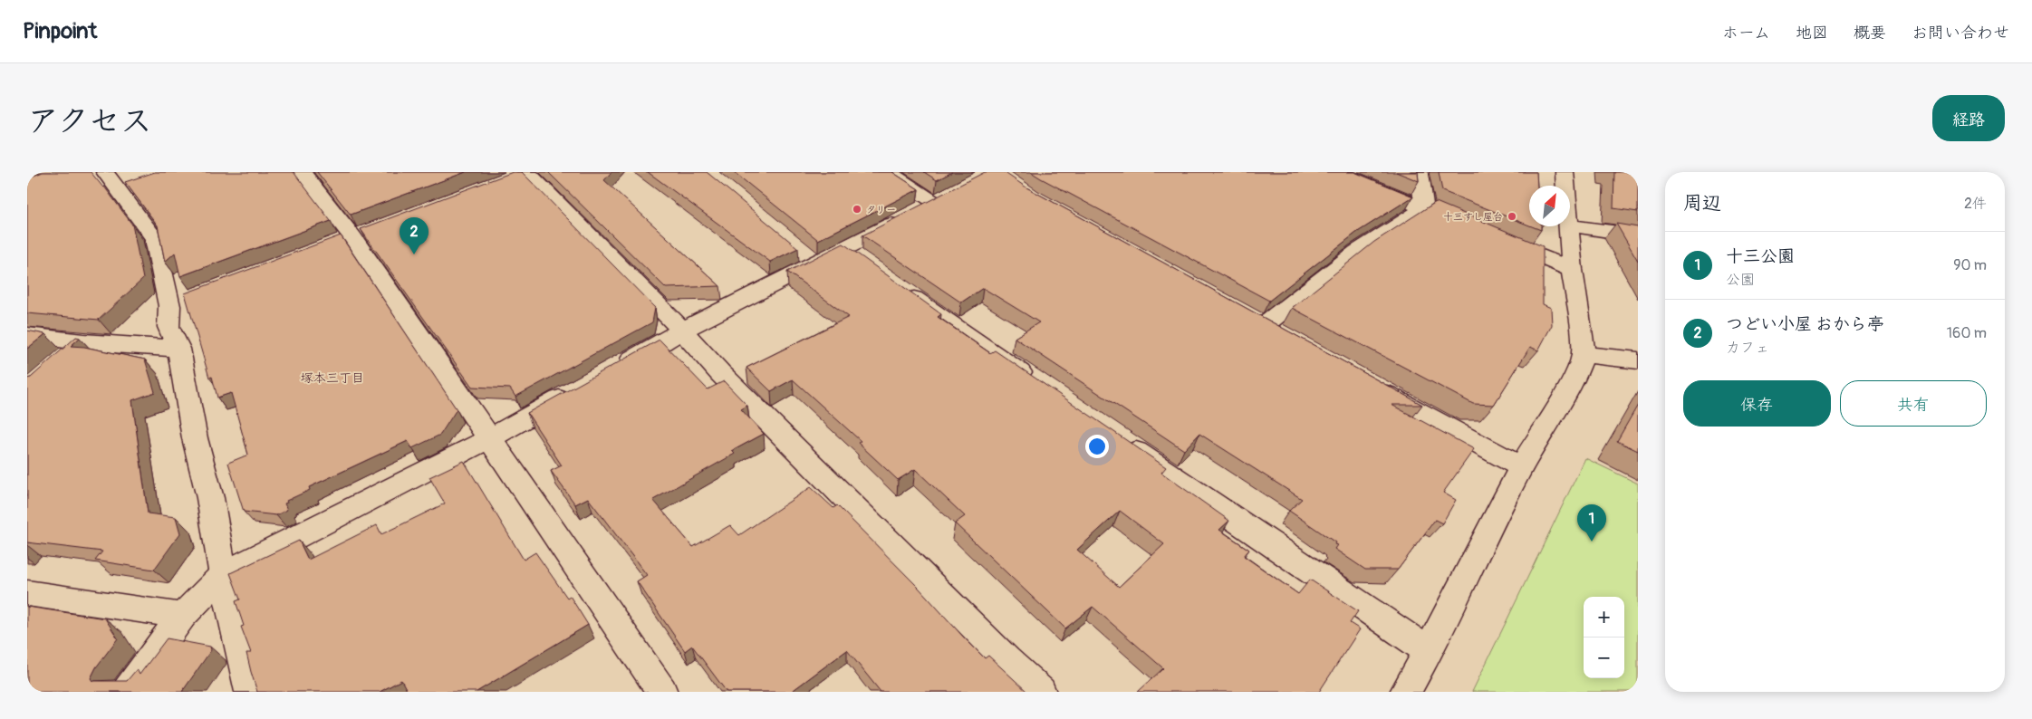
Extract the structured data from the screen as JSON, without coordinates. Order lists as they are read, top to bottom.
{
  "districts": ["塚本三丁目"],
  "places": ["タリー", "十三すし屋台"],
  "north": "top right",
  "page": {
    "header": "Pinpoint",
    "nav": [
      "ホーム",
      "地図",
      "概要",
      "お問い合わせ"
    ],
    "title": "アクセス",
    "buttons": [
      "経路",
      ["保存", "共有"]
    ],
    "heading": ["周辺", "2件"],
    "pins": ["2", "1"],
    "list": [
      {
        "mark": "1",
        "name": "十三公園",
        "note": "公園",
        "value": "90 m"
      },
      {
        "mark": "2",
        "name": "つどい小屋 おから亭",
        "note": "カフェ",
        "value": "160 m"
      }
    ],
    "map_buttons": ["+", "−"]
  }
}
